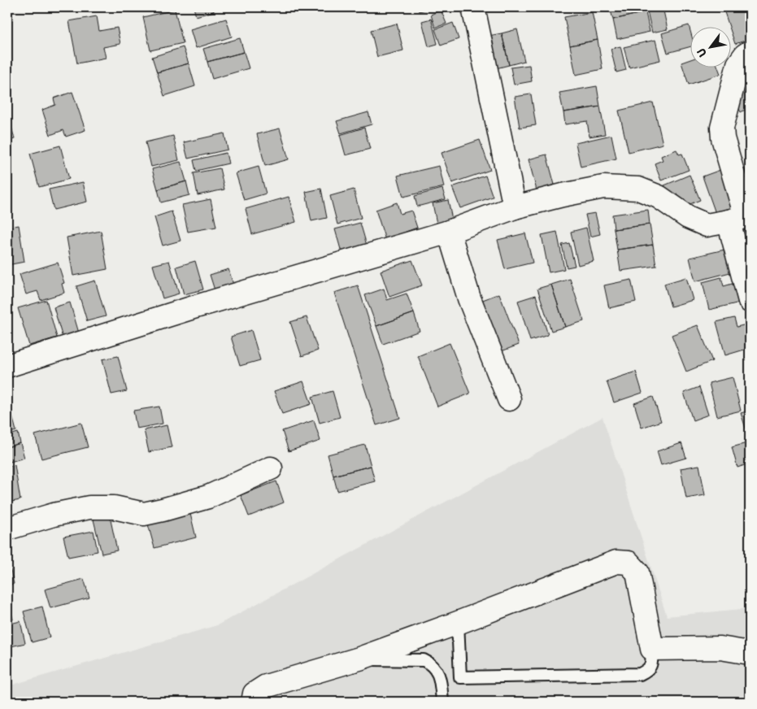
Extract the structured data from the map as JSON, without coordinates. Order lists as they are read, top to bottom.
{
  "north": "bottom left"
}
